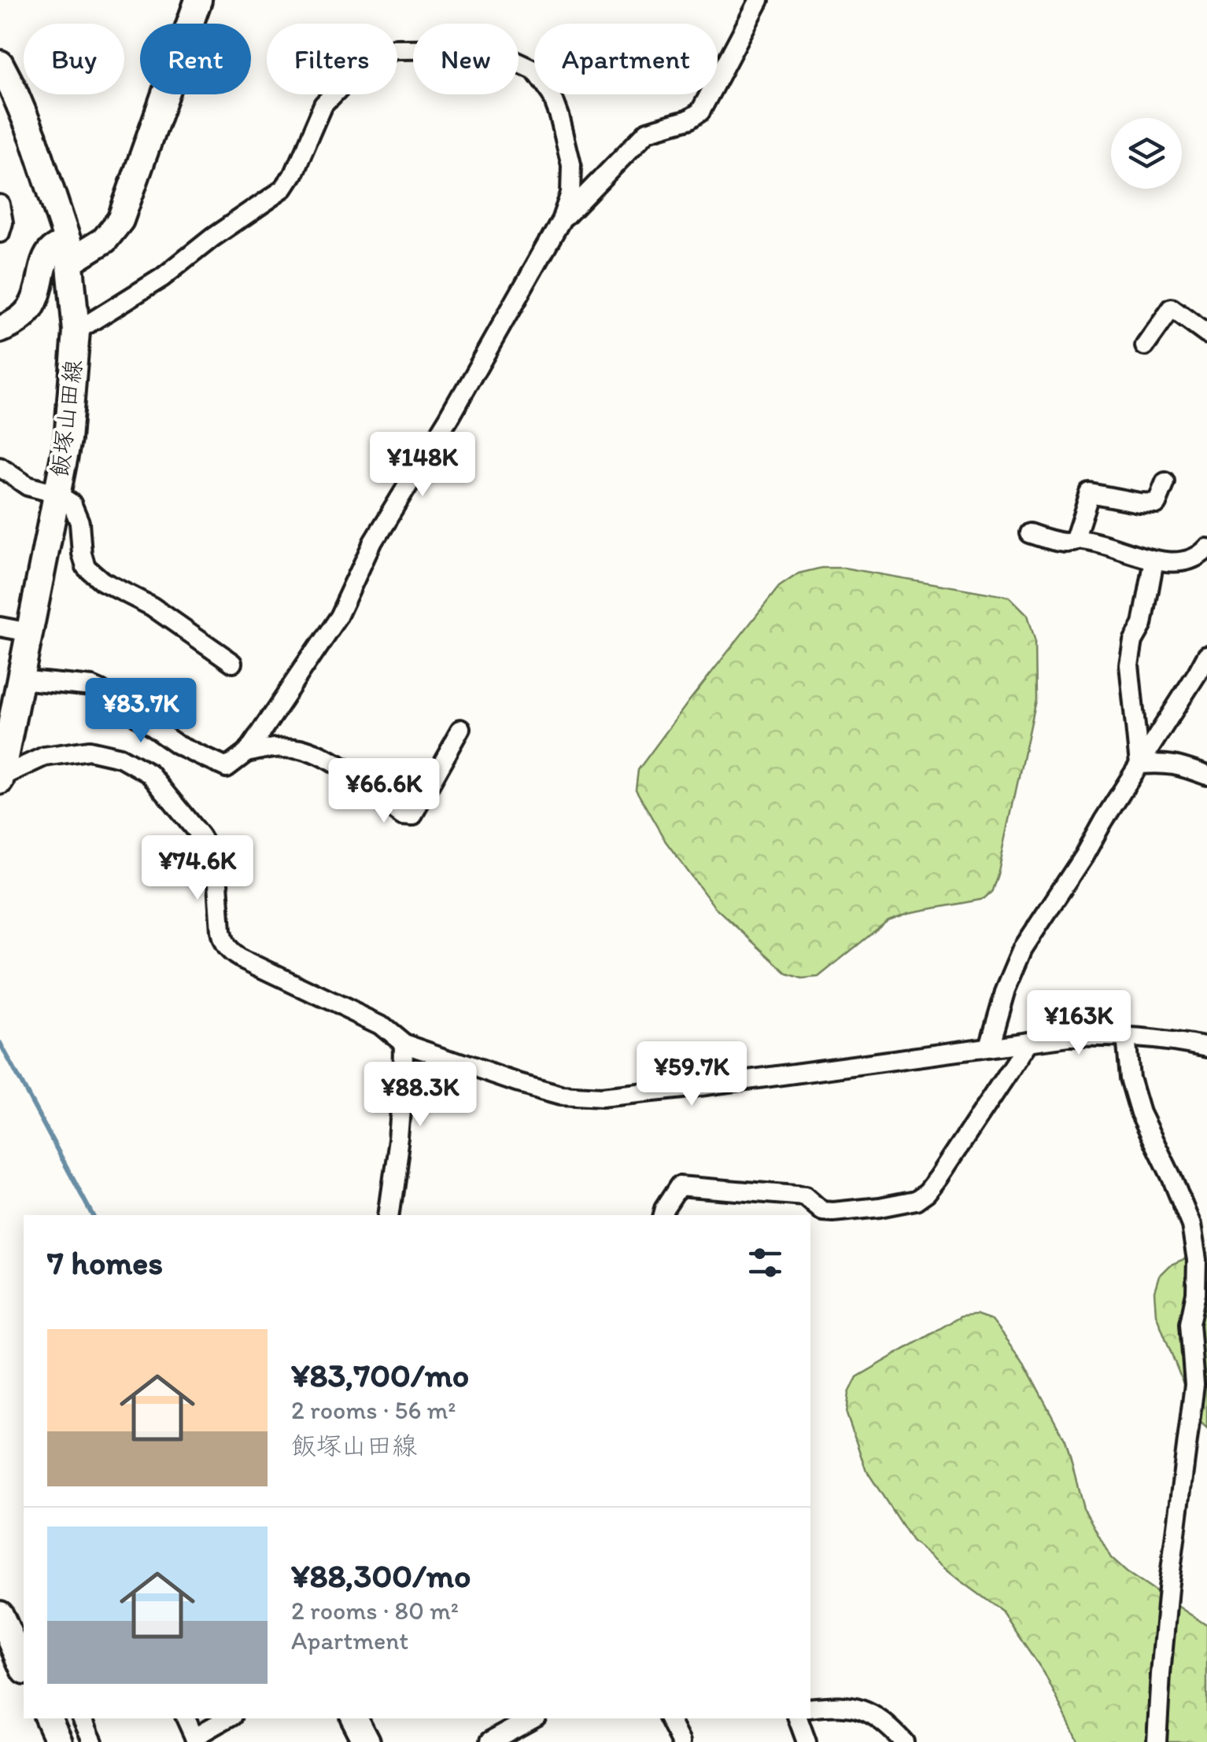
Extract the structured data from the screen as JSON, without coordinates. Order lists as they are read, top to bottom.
{
  "streets": {
    "main road": ["飯塚山田線"]
  },
  "page": {
    "chip": [
      "Buy",
      "Rent",
      "Filters",
      "New",
      "Apartment"
    ],
    "price": [
      "¥148K",
      "¥83.7K",
      "¥66.6K",
      "¥74.6K",
      "¥163K",
      "¥59.7K",
      "¥88.3K"
    ],
    "heading": "7 homes",
    "list": [
      {
        "name": "¥83,700/mo",
        "note": "2 rooms · 56 m² · 飯塚山田線"
      },
      {
        "name": "¥88,300/mo",
        "note": "2 rooms · 80 m² · Apartment"
      }
    ]
  }
}
